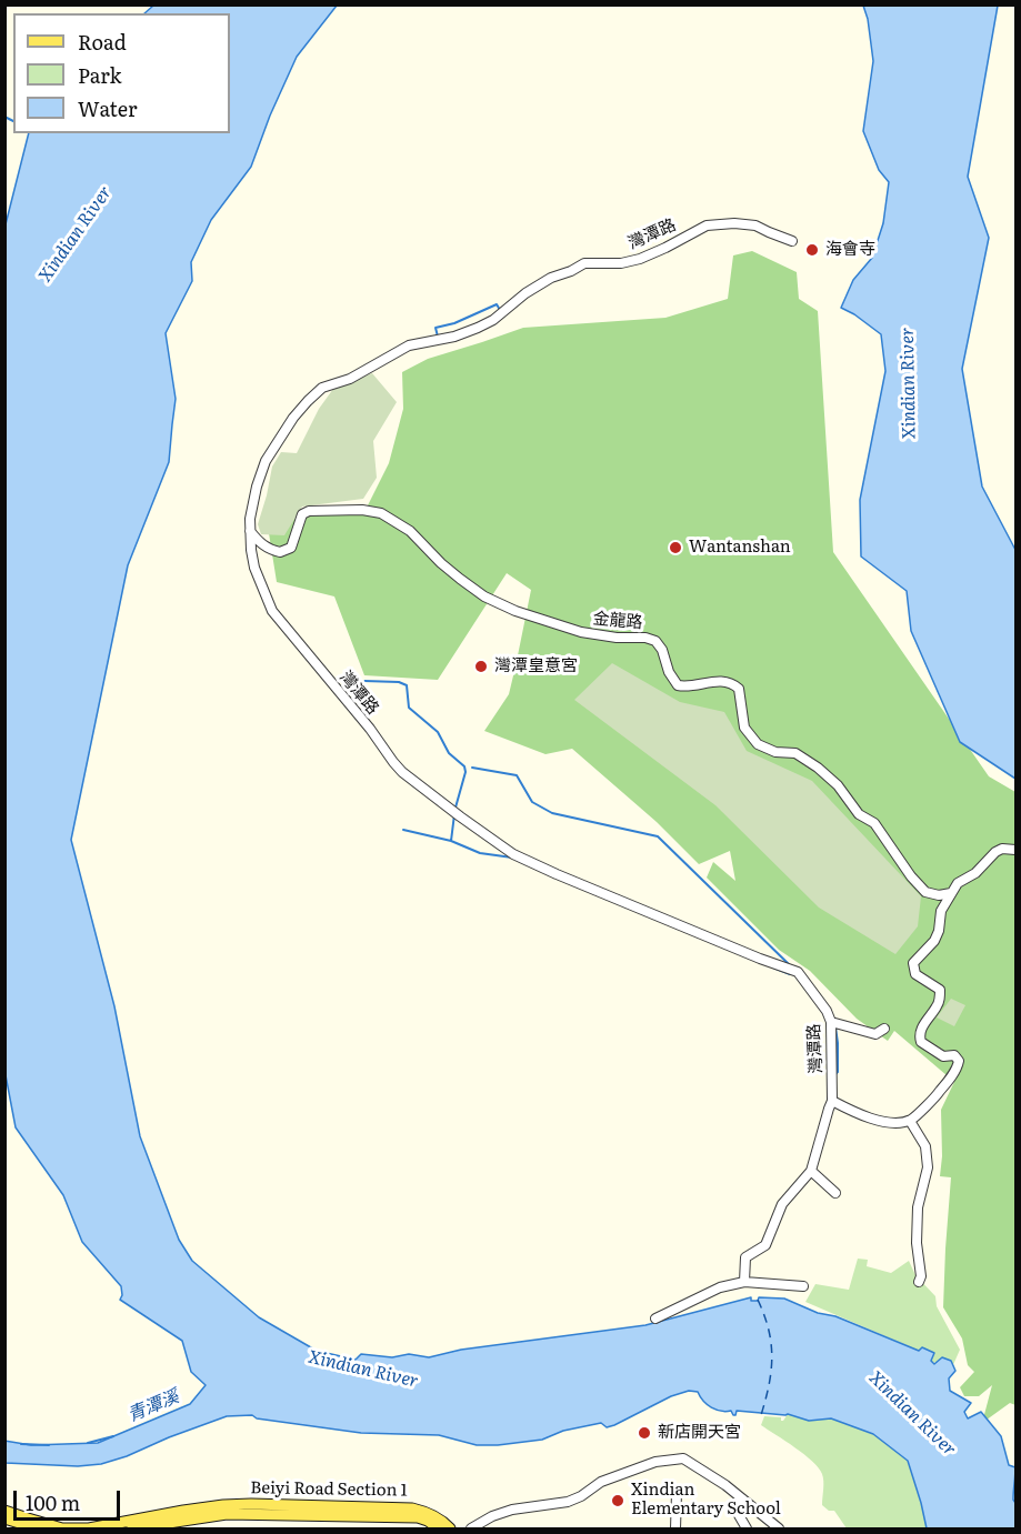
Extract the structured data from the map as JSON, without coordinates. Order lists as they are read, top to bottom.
{
  "streets": {
    "main road": ["Beiyi Road Section 1"],
    "street": ["灣潭路", "金龍路"]
  },
  "crossings": [
    ["灣潭路", "金龍路"]
  ],
  "water": ["Xindian River", "青潭溪"],
  "places": [
    "海會寺",
    "Wantanshan",
    "灣潭皇意宮",
    "新店開天宮",
    "Xindian Elementary School"
  ],
  "legend": ["Road", "Park", "Water"],
  "scale_bar": "100 m"
}
